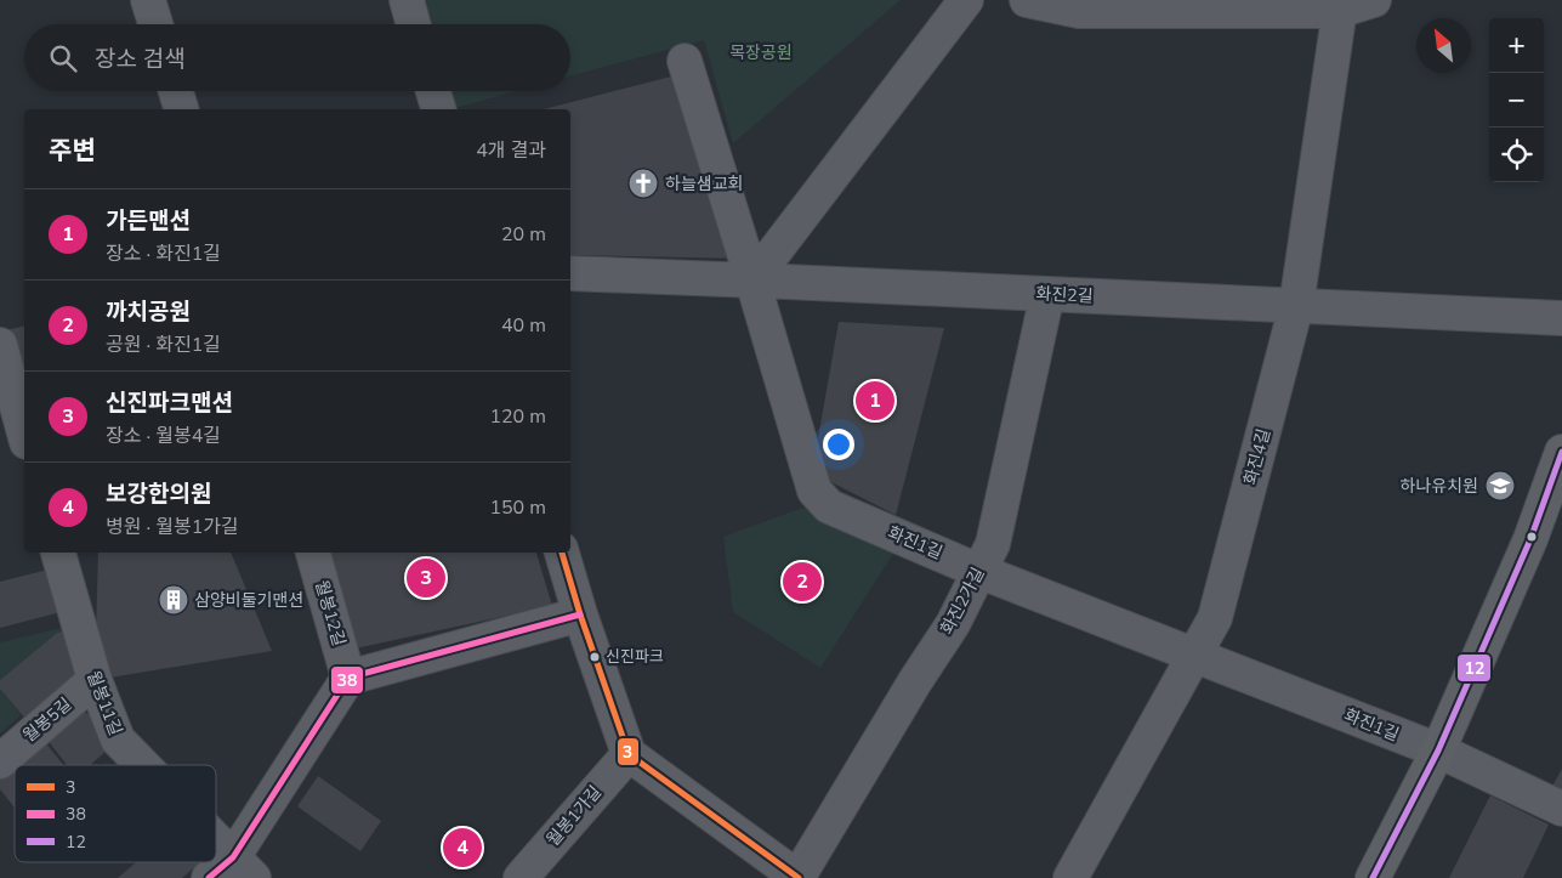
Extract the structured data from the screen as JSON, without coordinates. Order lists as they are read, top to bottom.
{
  "streets": {
    "street": [
      "화진2길",
      "화진4길",
      "화진1길",
      "화진2가길",
      "월봉12길",
      "월봉11길",
      "월봉5길",
      "월봉1가길"
    ]
  },
  "crossings": [
    ["화진2길", "화진4길"],
    ["화진2길", "화진1길"],
    ["화진2길", "화진2가길"],
    ["화진4길", "화진1길"],
    ["화진1길", "화진2가길"],
    ["월봉11길", "월봉5길"]
  ],
  "parks": ["목장공원"],
  "places": {
    "church": ["하늘샘교회"],
    "school or university": ["하나유치원"],
    "building": ["삼양비둘기맨션"],
    "other": ["신진파크"]
  },
  "lines": ["transit line 12", "transit line 3", "transit line 38"],
  "legend": ["3", "38", "12"],
  "north": "top left",
  "page": {
    "map_buttons": ["+", "−"],
    "search": "장소 검색",
    "heading": ["주변", "4개 결과"],
    "list": [
      {
        "mark": "1",
        "name": "가든맨션",
        "note": "장소 · 화진1길",
        "value": "20 m"
      },
      {
        "mark": "2",
        "name": "까치공원",
        "note": "공원 · 화진1길",
        "value": "40 m"
      },
      {
        "mark": "3",
        "name": "신진파크맨션",
        "note": "장소 · 월봉4길",
        "value": "120 m"
      },
      {
        "mark": "4",
        "name": "보강한의원",
        "note": "병원 · 월봉1가길",
        "value": "150 m"
      }
    ],
    "pins": [
      "1",
      "3",
      "2",
      "4"
    ]
  }
}
